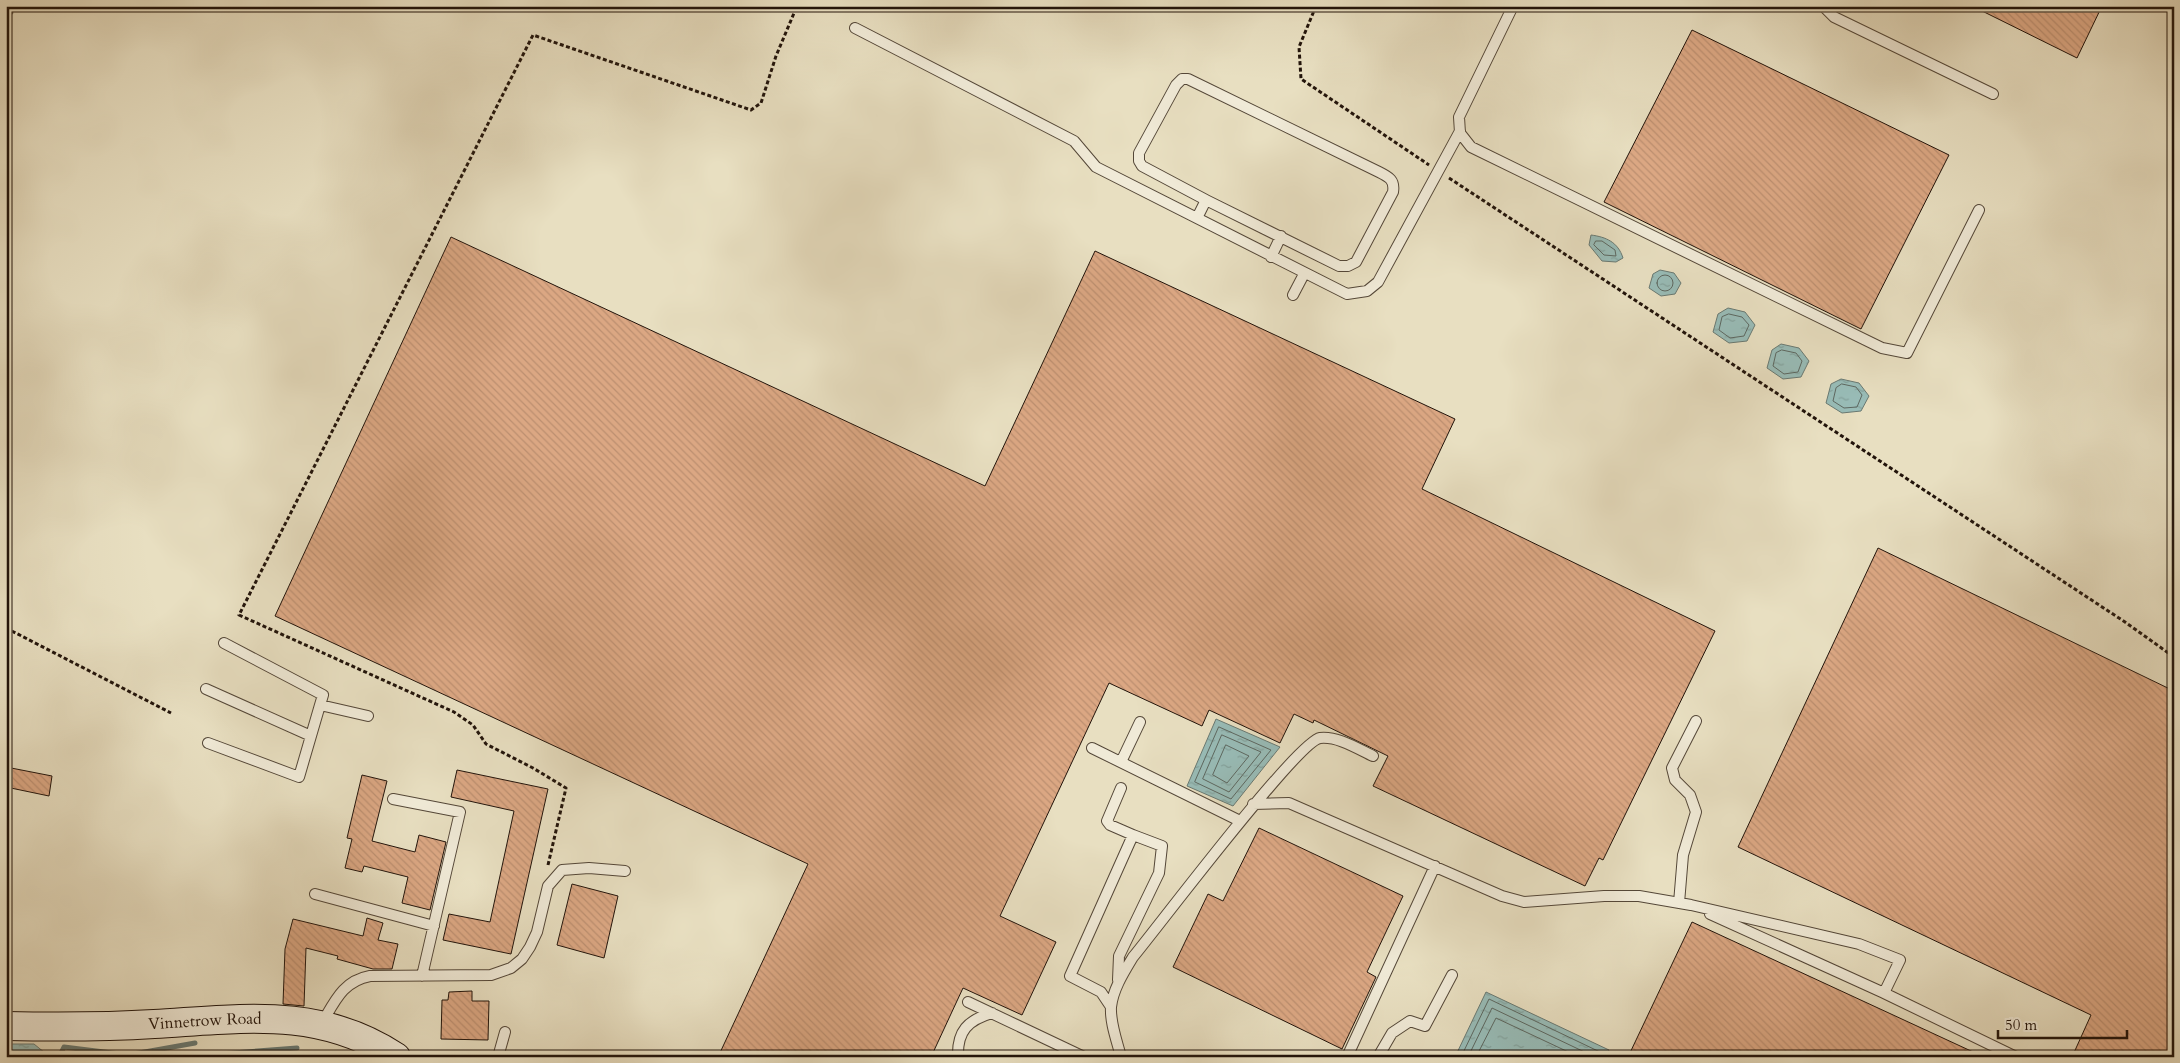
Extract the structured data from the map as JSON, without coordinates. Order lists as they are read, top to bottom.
{
  "streets": {
    "street": ["Vinnetrow Road"]
  },
  "scale_bar": "50 m"
}
